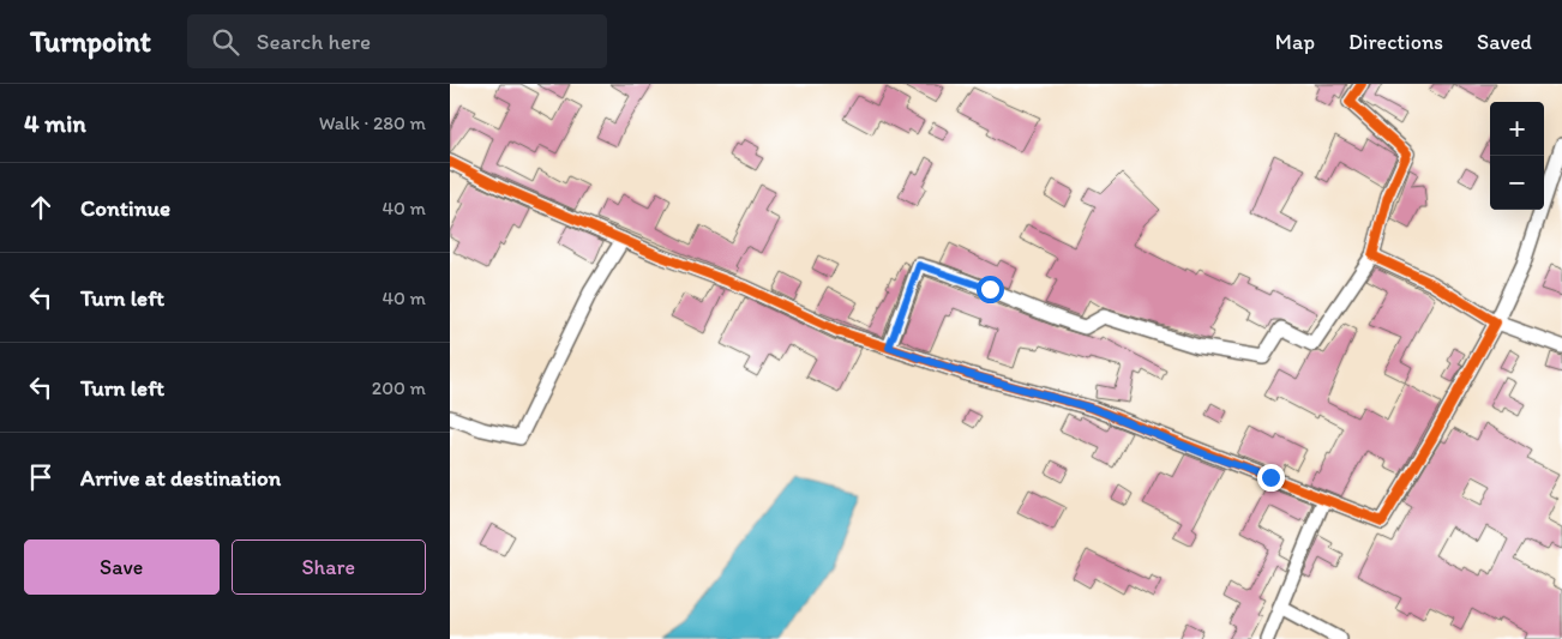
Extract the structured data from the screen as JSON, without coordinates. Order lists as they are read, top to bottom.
{
  "page": {
    "header": "Turnpoint",
    "search": "Search here",
    "nav": ["Map", "Directions", "Saved"],
    "heading": ["4 min", "Walk · 280 m"],
    "map_buttons": ["+", "−"],
    "list": [
      ["Continue", "40 m"],
      ["Turn left", "40 m"],
      ["Turn left", "200 m"],
      "Arrive at destination"
    ],
    "buttons": ["Save", "Share"]
  }
}
